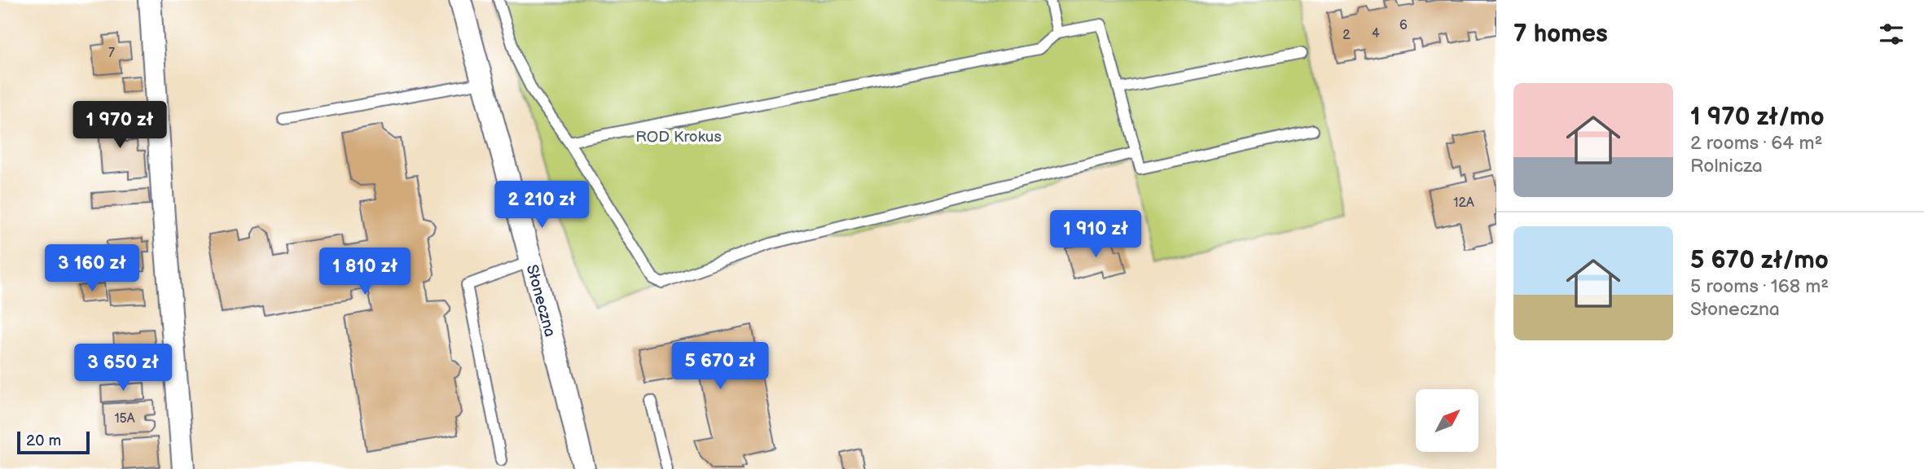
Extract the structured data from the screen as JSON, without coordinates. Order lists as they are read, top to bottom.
{
  "streets": {
    "street": ["Słoneczna"]
  },
  "parks": ["ROD Krokus"],
  "house_numbers": [
    "6",
    "4",
    "2",
    "7",
    "12A",
    "15A"
  ],
  "scale_bar": "20 m",
  "north": "top right",
  "page": {
    "heading": "7 homes",
    "list": [
      {
        "name": "1 970 zł/mo",
        "note": "2 rooms · 64 m² · Rolnicza"
      },
      {
        "name": "5 670 zł/mo",
        "note": "5 rooms · 168 m² · Słoneczna"
      }
    ],
    "price": [
      "1 970 zł",
      "2 210 zł",
      "1 910 zł",
      "3 160 zł",
      "1 810 zł",
      "5 670 zł",
      "3 650 zł"
    ],
    "scale": "20 m"
  }
}
